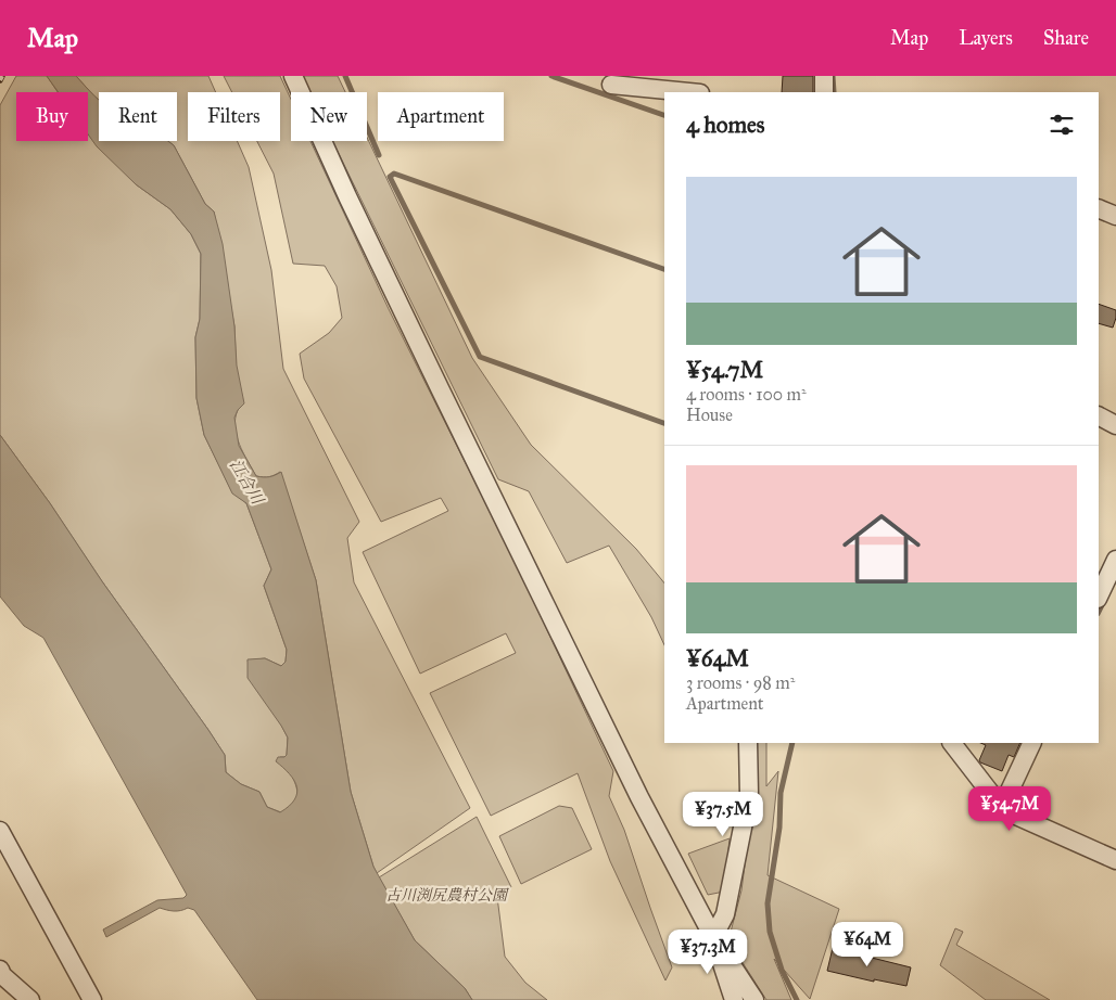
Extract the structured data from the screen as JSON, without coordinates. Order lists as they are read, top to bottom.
{
  "water": ["江合川"],
  "parks": ["古川渕尻農村公園"],
  "page": {
    "header": "Map",
    "nav": ["Map", "Layers", "Share"],
    "chip": [
      "Buy",
      "Rent",
      "Filters",
      "New",
      "Apartment"
    ],
    "heading": "4 homes",
    "list": [
      {
        "name": "¥54.7M",
        "note": "4 rooms · 100 m² · House"
      },
      {
        "name": "¥64M",
        "note": "3 rooms · 98 m² · Apartment"
      }
    ],
    "price": [
      "¥54.7M",
      "¥37.5M",
      "¥64M",
      "¥37.3M"
    ]
  }
}
